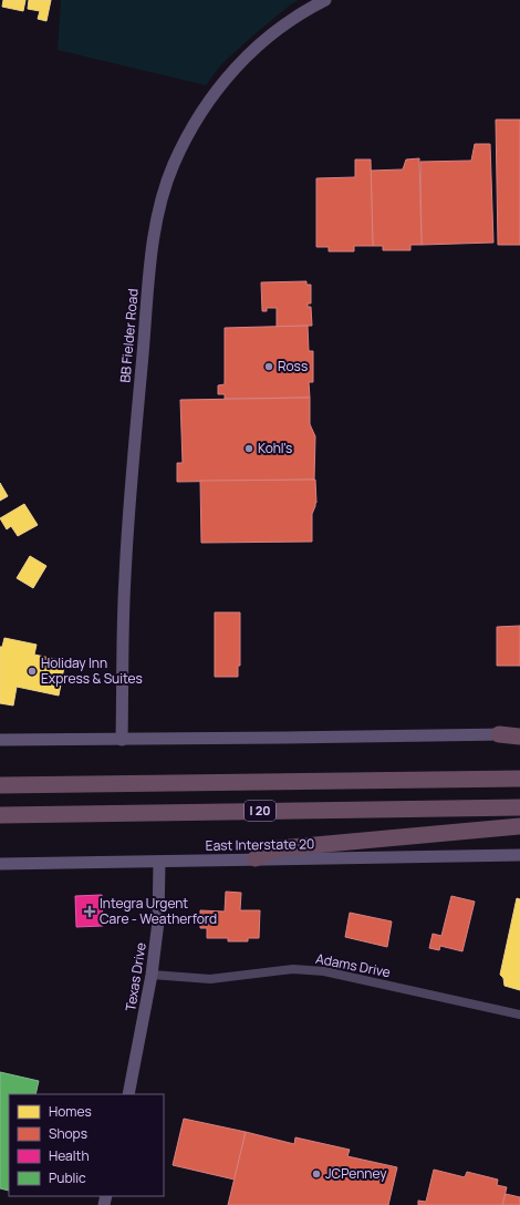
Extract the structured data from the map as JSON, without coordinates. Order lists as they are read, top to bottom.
{
  "streets": {
    "highway": ["I 20"],
    "street": [
      "BB Fielder Road",
      "East Interstate 20",
      "Adams Drive",
      "Texas Drive"
    ]
  },
  "crossings": [
    ["East Interstate 20", "Texas Drive"],
    ["Adams Drive", "Texas Drive"]
  ],
  "places": {
    "other": [
      "Ross",
      "Kohl's",
      "Holiday Inn Express & Suites",
      "JCPenney"
    ],
    "health": ["Integra Urgent Care - Weatherford"]
  },
  "legend": [
    "Homes",
    "Shops",
    "Health",
    "Public"
  ]
}
